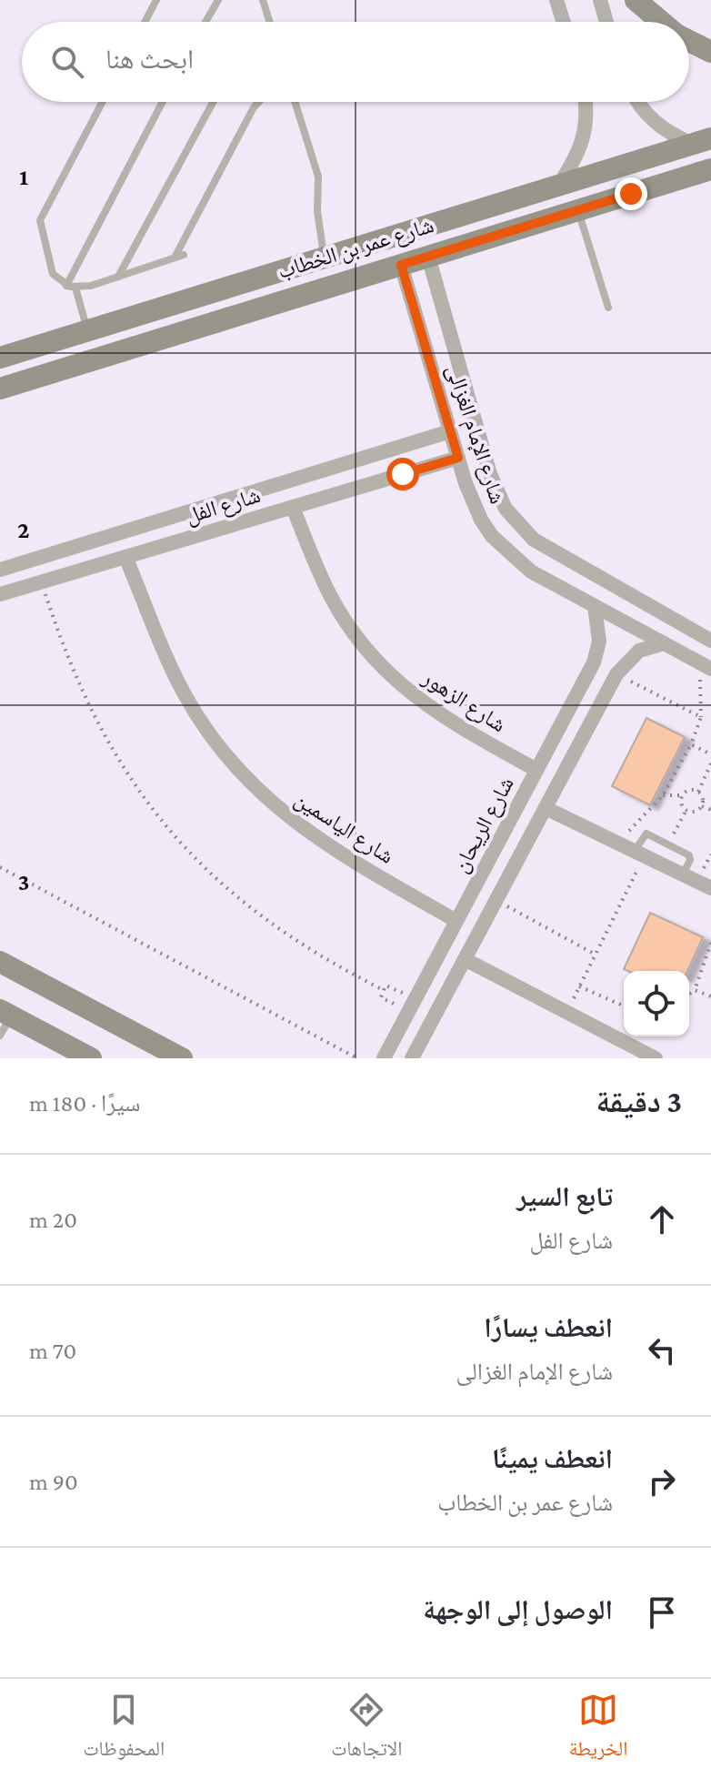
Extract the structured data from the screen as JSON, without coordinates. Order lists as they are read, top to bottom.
{
  "streets": {
    "street": [
      "شارع عمر بن الخطاب",
      "شارع الإمام الغزالى",
      "شارع الفل",
      "شارع الزهور",
      "شارع الريحان",
      "شارع الياسمين"
    ]
  },
  "crossings": [
    ["شارع عمر بن الخطاب", "شارع الإمام الغزالى"],
    ["شارع الإمام الغزالى", "شارع الفل"],
    ["شارع الإمام الغزالى", "شارع الريحان"],
    ["شارع الفل", "شارع الزهور"],
    ["شارع الفل", "شارع الياسمين"],
    ["شارع الزهور", "شارع الريحان"],
    ["شارع الريحان", "شارع الياسمين"]
  ],
  "page": {
    "search": "ابحث هنا",
    "heading": ["3 دقيقة", "سيرًا · 180 m"],
    "list": [
      ["تابع السير", "شارع الفل", "20 m"],
      ["انعطف يسارًا", "شارع الإمام الغزالى", "70 m"],
      ["انعطف يمينًا", "شارع عمر بن الخطاب", "90 m"],
      "الوصول إلى الوجهة"
    ],
    "nav": ["الخريطة", "الاتجاهات", "المحفوظات"]
  },
  "grid": {
    "rows": ["1", "2", "3"]
  }
}
